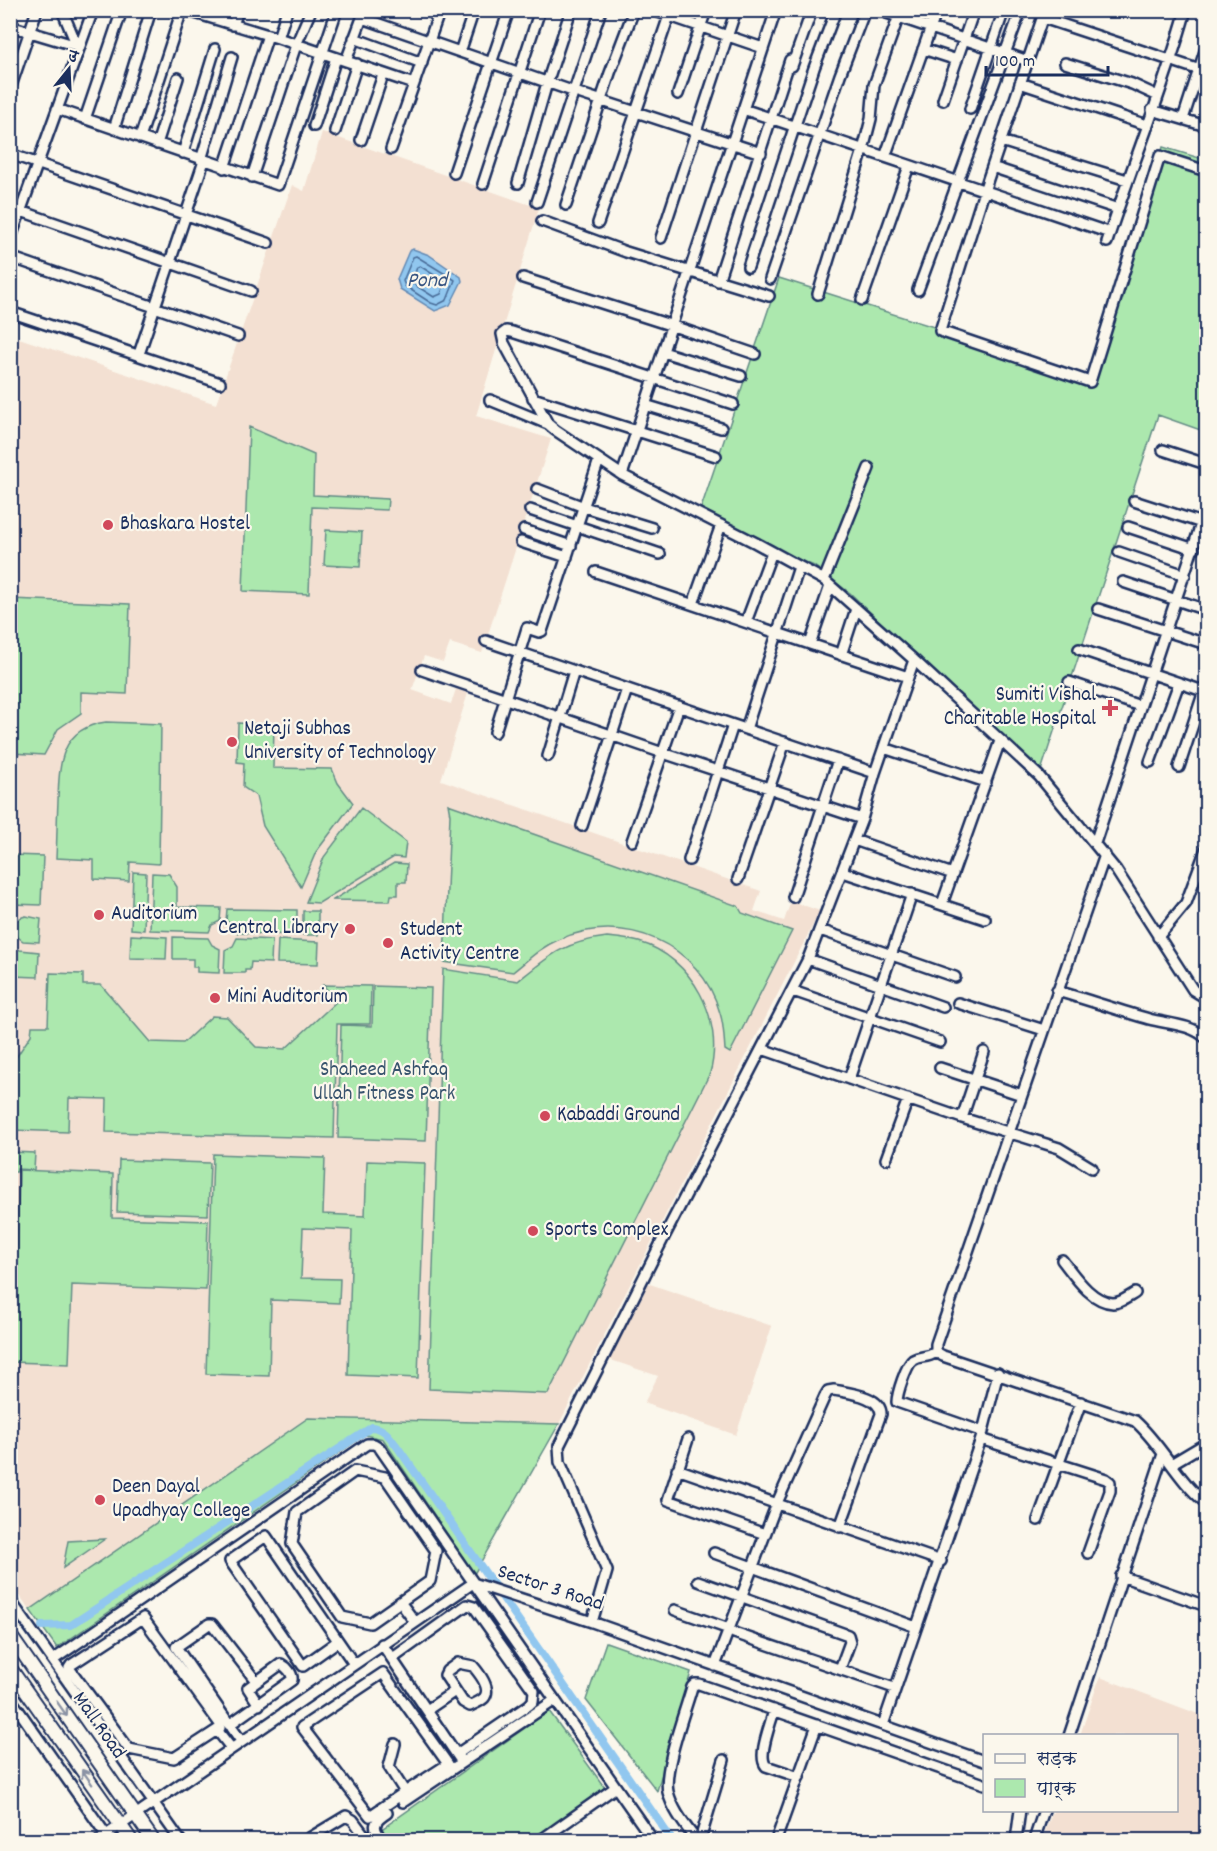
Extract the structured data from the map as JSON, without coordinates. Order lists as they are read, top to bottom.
{
  "streets": {
    "main road": ["Mall Road"],
    "street": ["Sector 3 Road"]
  },
  "crossings": [
    ["Sector 3 Road", "Mall Road"]
  ],
  "water": ["Pond"],
  "parks": ["Shaheed Ashfaq Ullah Fitness Park"],
  "places": {
    "other": [
      "Bhaskara Hostel",
      "Netaji Subhas University of Technology",
      "Auditorium",
      "Central Library",
      "Student Activity Centre",
      "Mini Auditorium",
      "Kabaddi Ground",
      "Sports Complex",
      "Deen Dayal Upadhyay College"
    ],
    "health": ["Sumiti Vishal Charitable Hospital"]
  },
  "legend": ["सड़क", "पार्क"],
  "scale_bar": "100 m",
  "north": "top"
}
